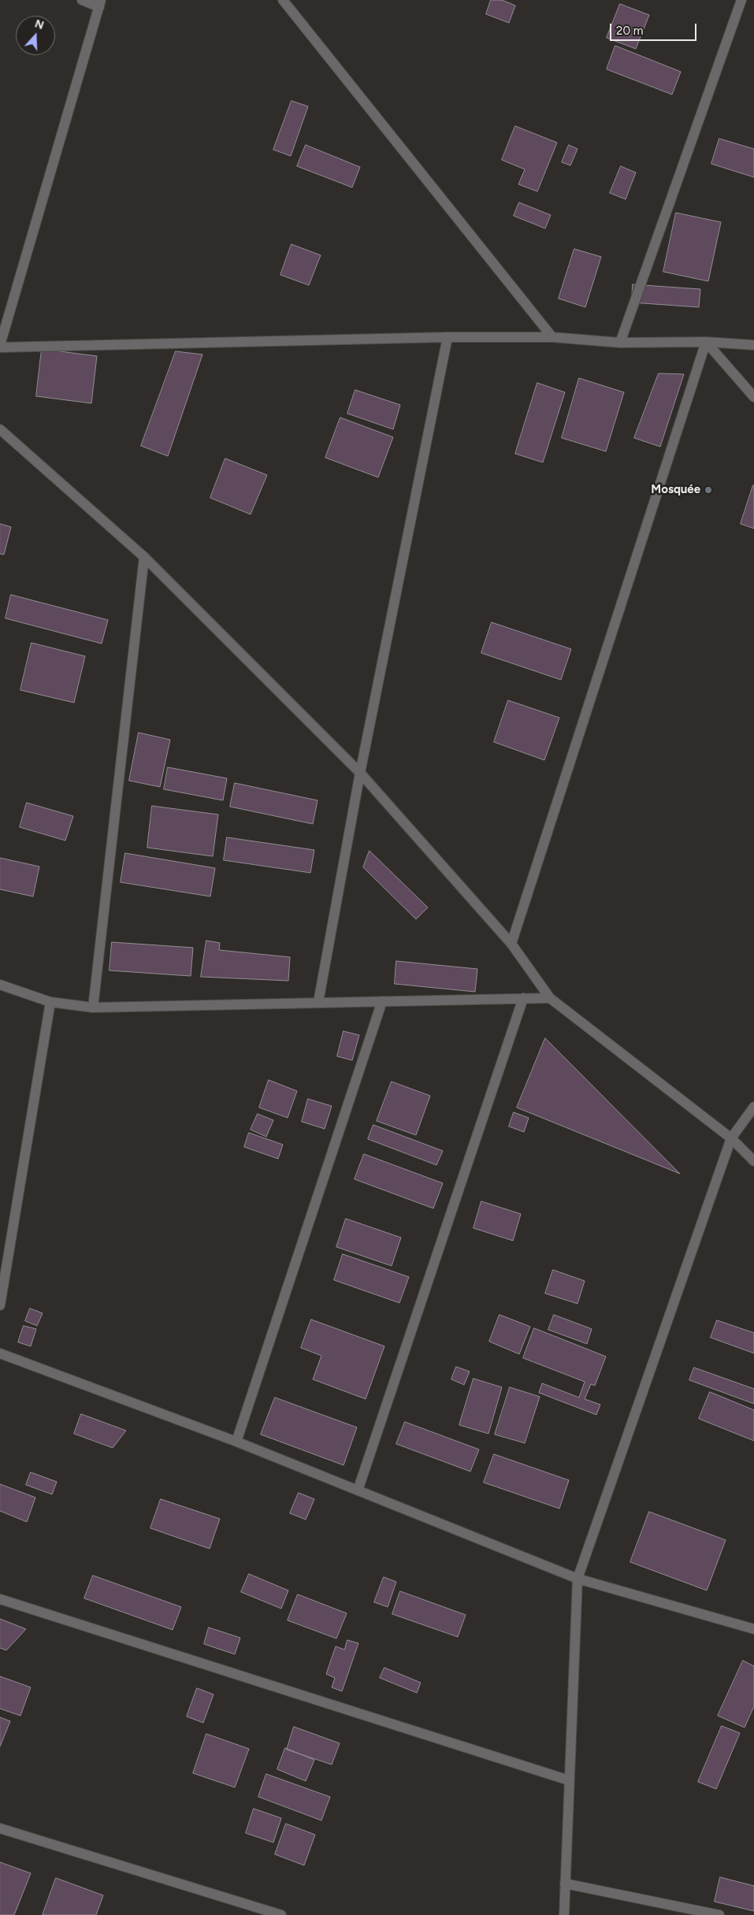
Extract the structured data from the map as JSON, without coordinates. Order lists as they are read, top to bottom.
{
  "places": ["Mosquée"],
  "scale_bar": "20 m",
  "north": "top"
}
